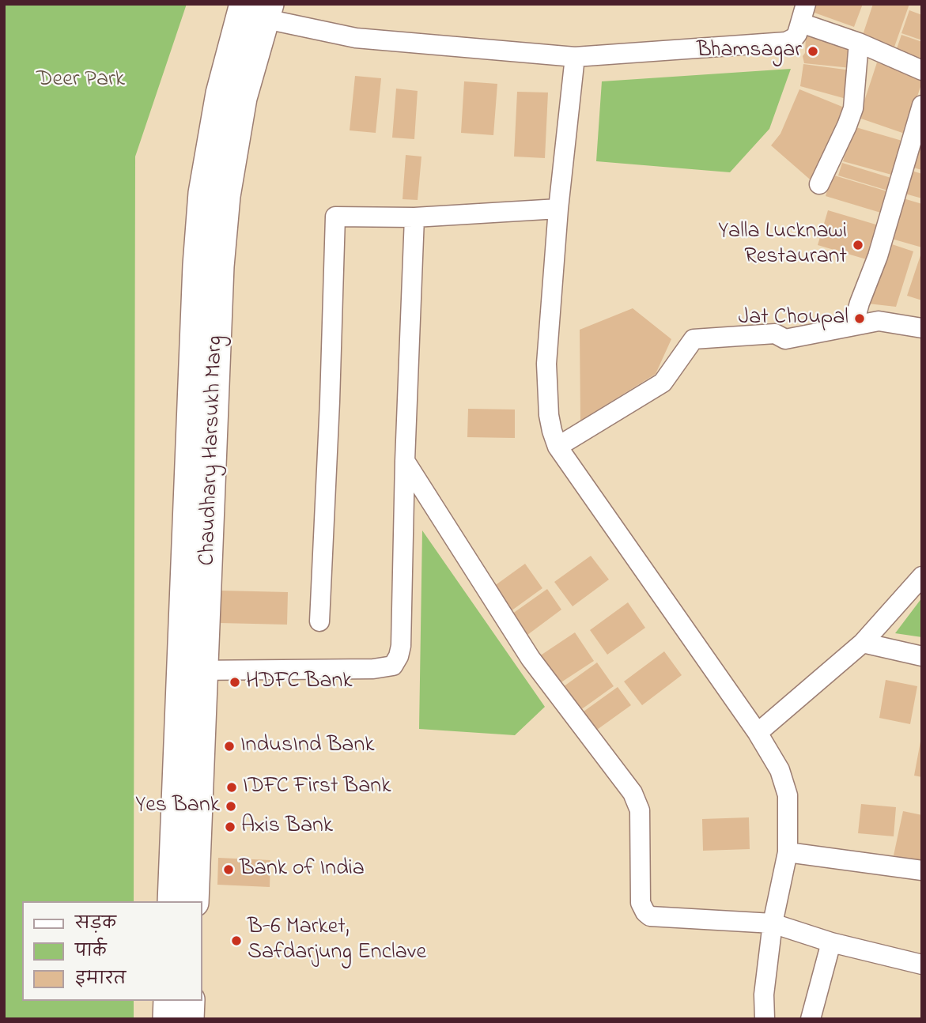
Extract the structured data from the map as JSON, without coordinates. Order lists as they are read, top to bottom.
{
  "streets": {
    "street": ["Chaudhary Harsukh Marg"]
  },
  "parks": ["Deer Park"],
  "places": [
    "Bhamsagar",
    "Yalla Lucknawi Restaurant",
    "Jat Choupal",
    "HDFC Bank",
    "IndusInd Bank",
    "IDFC First Bank",
    "Yes Bank",
    "Axis Bank",
    "Bank of India",
    "B-6 Market, Safdarjung Enclave"
  ],
  "legend": ["सड़क", "पार्क", "इमारत"]
}
